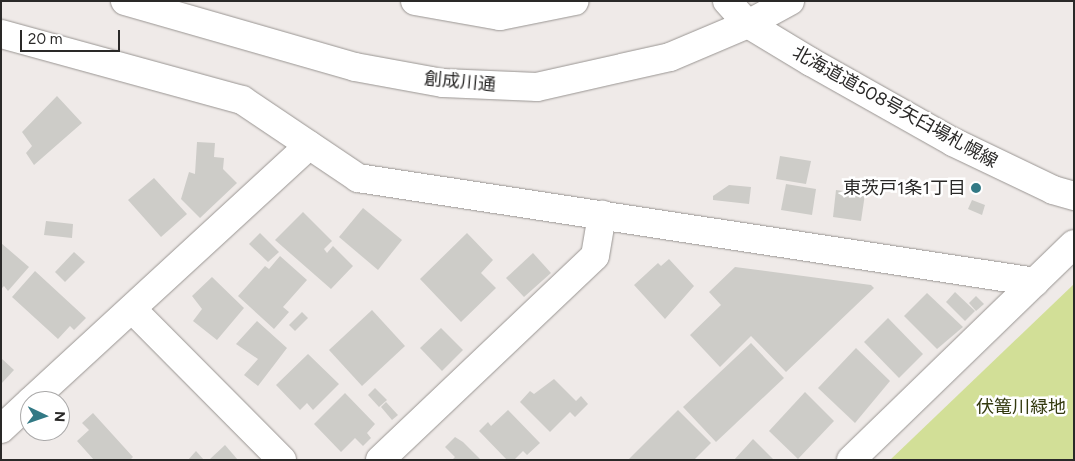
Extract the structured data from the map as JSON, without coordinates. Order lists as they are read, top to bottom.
{
  "streets": {
    "main road": ["創成川通", "北海道道508号矢臼場札幌線"]
  },
  "crossings": [
    ["創成川通", "北海道道508号矢臼場札幌線"]
  ],
  "parks": ["伏篭川緑地"],
  "places": ["東茨戸1条1丁目"],
  "scale_bar": "20 m",
  "north": "right"
}
